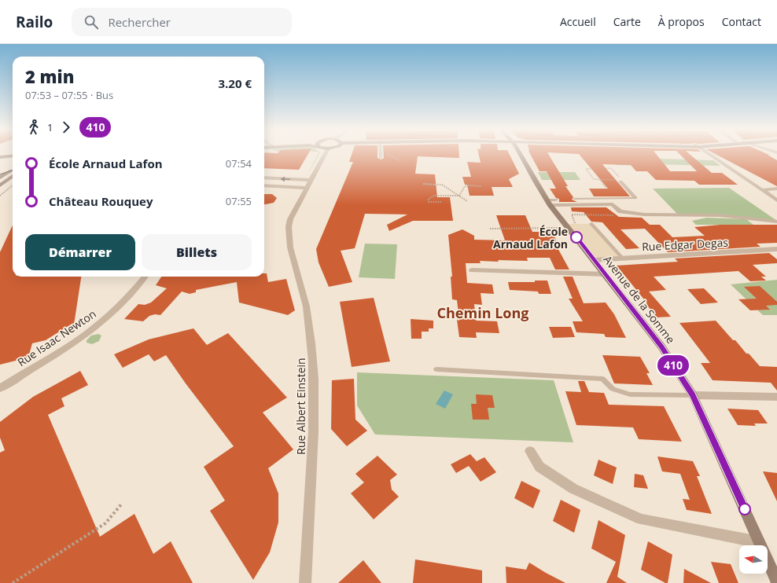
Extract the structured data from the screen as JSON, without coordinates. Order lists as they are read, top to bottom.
{
  "streets": {
    "street": [
      "Rue Edgar Degas",
      "Avenue de la Somme",
      "Rue Isaac Newton",
      "Rue Albert Einstein"
    ]
  },
  "crossings": [
    ["Rue Edgar Degas", "Avenue de la Somme"]
  ],
  "districts": ["Chemin Long"],
  "places": ["École Arnaud Lafon"],
  "lines": ["bus line 410"],
  "north": "left",
  "page": {
    "header": "Railo",
    "search": "Rechercher",
    "nav": [
      "Accueil",
      "Carte",
      "À propos",
      "Contact"
    ],
    "on_map": "410",
    "heading": ["2 min", "07:53 – 07:55 · Bus", "3.20 €"],
    "legs": ["1", "410"],
    "list": [
      {
        "name": "École Arnaud Lafon",
        "value": "07:54"
      },
      {
        "name": "Château Rouquey",
        "value": "07:55"
      }
    ],
    "buttons": ["Démarrer", "Billets"]
  }
}
